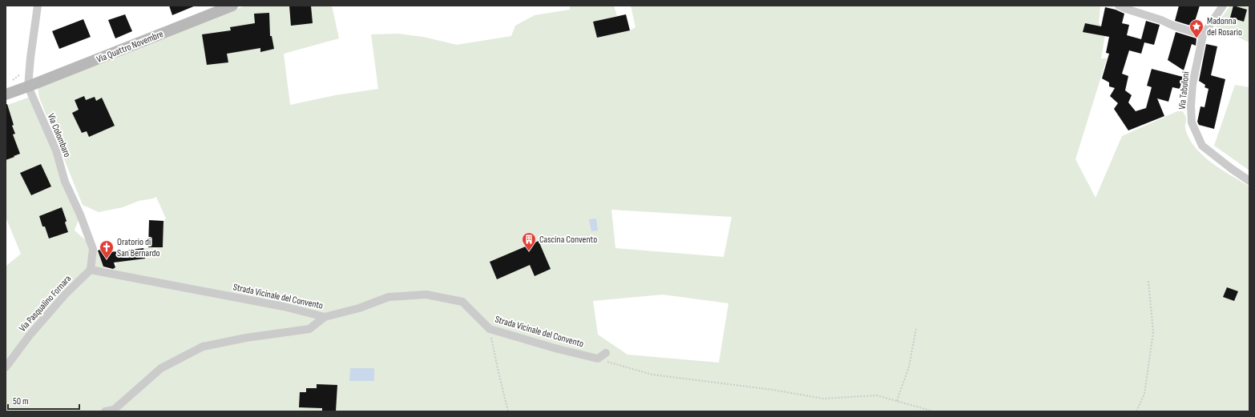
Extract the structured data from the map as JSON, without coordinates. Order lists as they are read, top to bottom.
{
  "streets": {
    "main road": ["Via Quattro Novembre"],
    "street": [
      "Via Tabuloni",
      "Via Colombaro",
      "Strada Vicinale del Convento",
      "Via Pasqualino Fornara"
    ]
  },
  "crossings": [
    ["Via Quattro Novembre", "Via Colombaro"],
    ["Via Colombaro", "Strada Vicinale del Convento"],
    ["Via Colombaro", "Via Pasqualino Fornara"],
    ["Strada Vicinale del Convento", "Via Pasqualino Fornara"]
  ],
  "places": {
    "place": ["Madonna del Rosario"],
    "building": ["Cascina Convento"],
    "church": ["Oratorio di San Bernardo"]
  },
  "scale_bar": "50 m"
}
